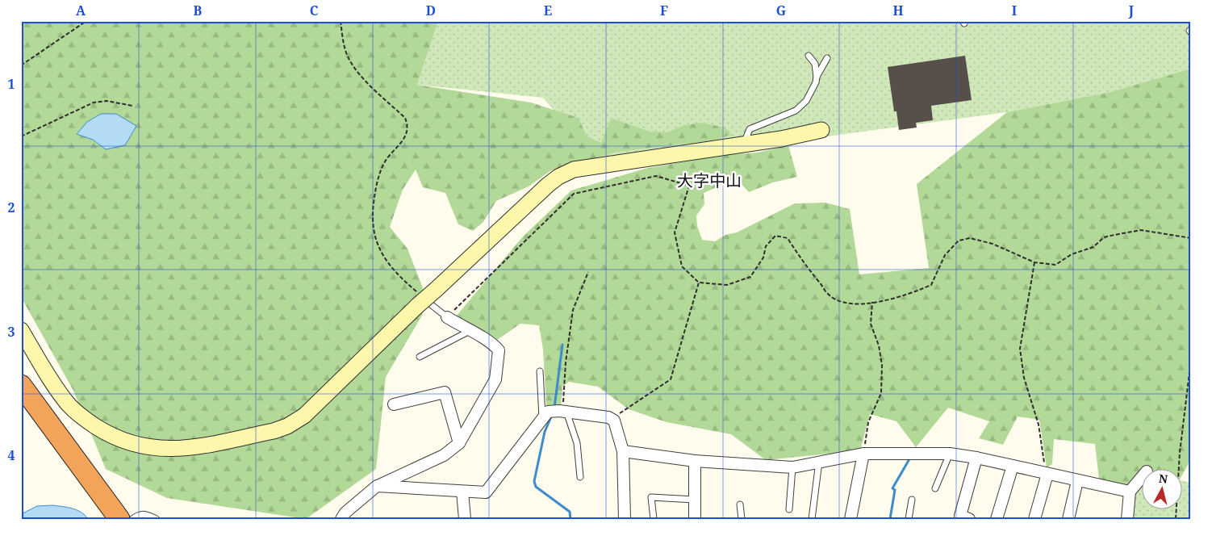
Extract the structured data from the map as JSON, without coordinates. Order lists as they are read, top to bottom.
{
  "districts": ["大字中山"],
  "north": "top",
  "grid": {
    "columns": [
      "A",
      "B",
      "C",
      "D",
      "E",
      "F",
      "G",
      "H",
      "I",
      "J"
    ],
    "rows": [
      "1",
      "2",
      "3",
      "4"
    ]
  }
}
